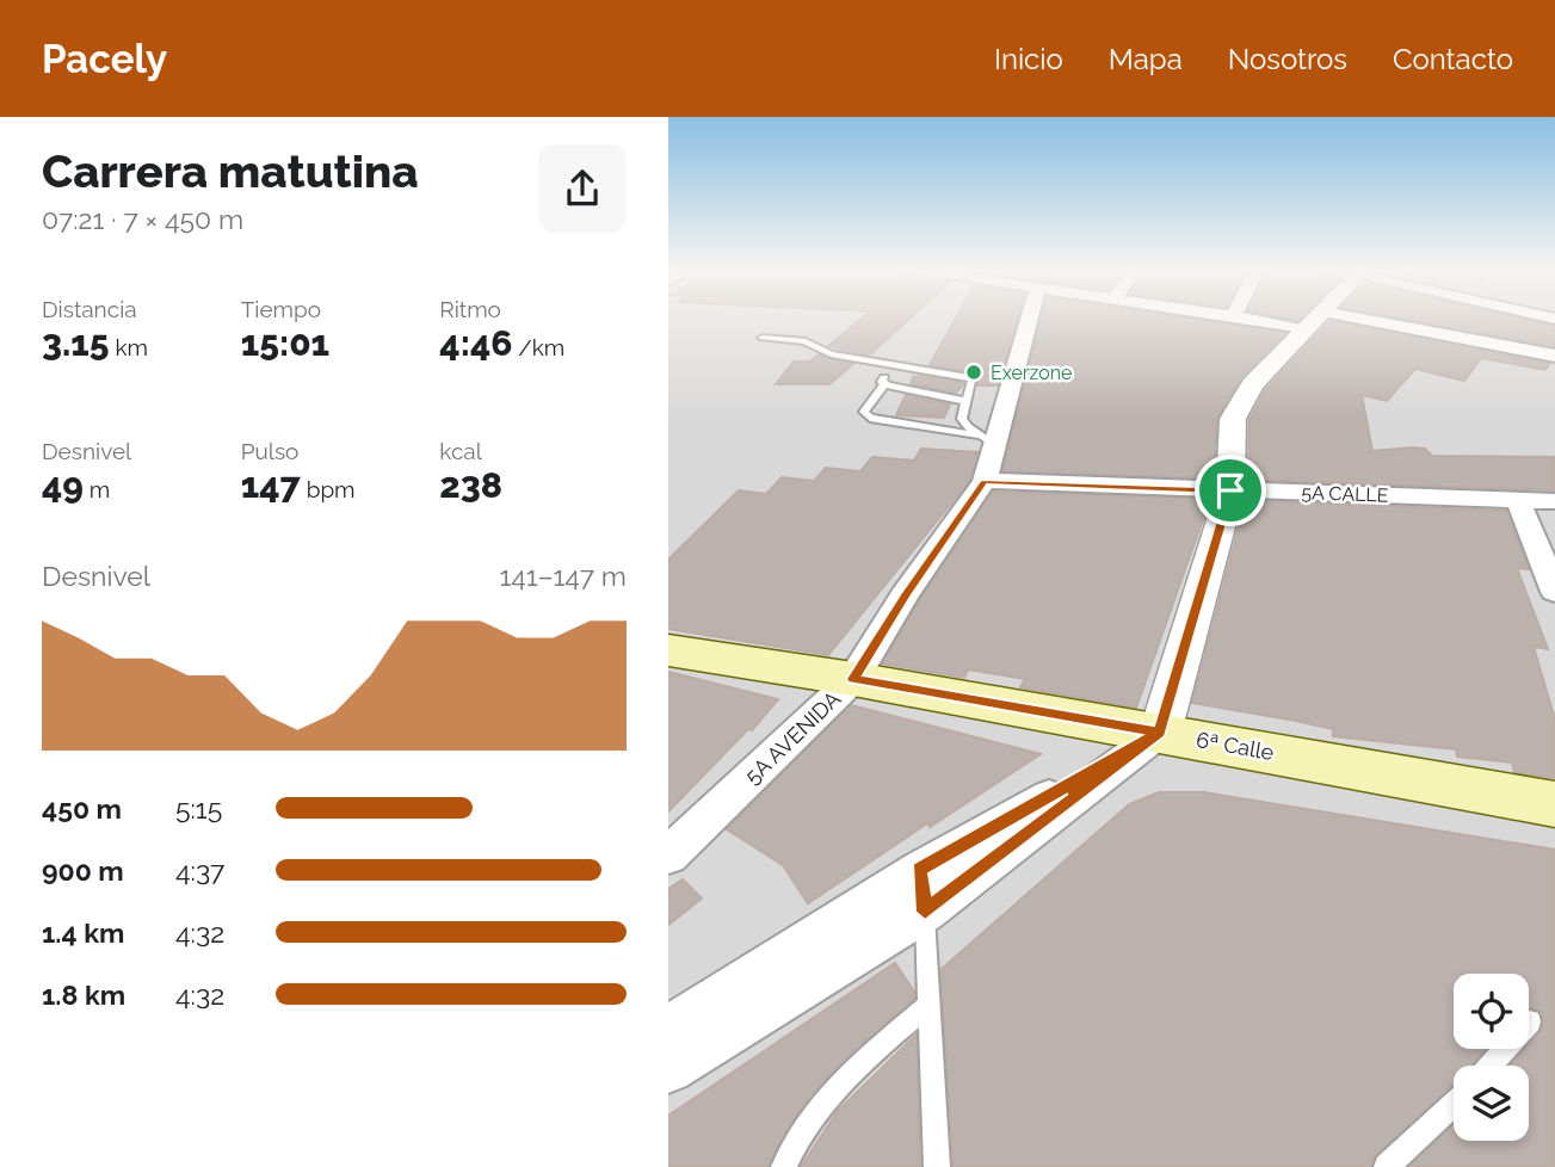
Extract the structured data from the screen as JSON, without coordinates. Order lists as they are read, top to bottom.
{
  "streets": {
    "main road": ["6ª Calle"],
    "street": ["5A CALLE", "5A AVENIDA"]
  },
  "crossings": [
    ["5A CALLE", "5A AVENIDA"],
    ["5A AVENIDA", "6ª Calle"]
  ],
  "places": ["Exerzone"],
  "page": {
    "header": "Pacely",
    "nav": [
      "Inicio",
      "Mapa",
      "Nosotros",
      "Contacto"
    ],
    "heading": ["Carrera matutina", "07:21 · 7 × 450 m"],
    "stats": [
      ["Distancia", "3.15 km"],
      ["Tiempo", "15:01"],
      ["Ritmo", "4:46 /km"],
      ["Desnivel", "49 m"],
      ["Pulso", "147 bpm"],
      ["kcal", "238"]
    ],
    "chart": ["Desnivel", "141–147 m"],
    "list": [
      {
        "name": "450 m",
        "note": "5:15"
      },
      {
        "name": "900 m",
        "note": "4:37"
      },
      {
        "name": "1.4 km",
        "note": "4:32"
      },
      {
        "name": "1.8 km",
        "note": "4:32"
      }
    ]
  }
}
